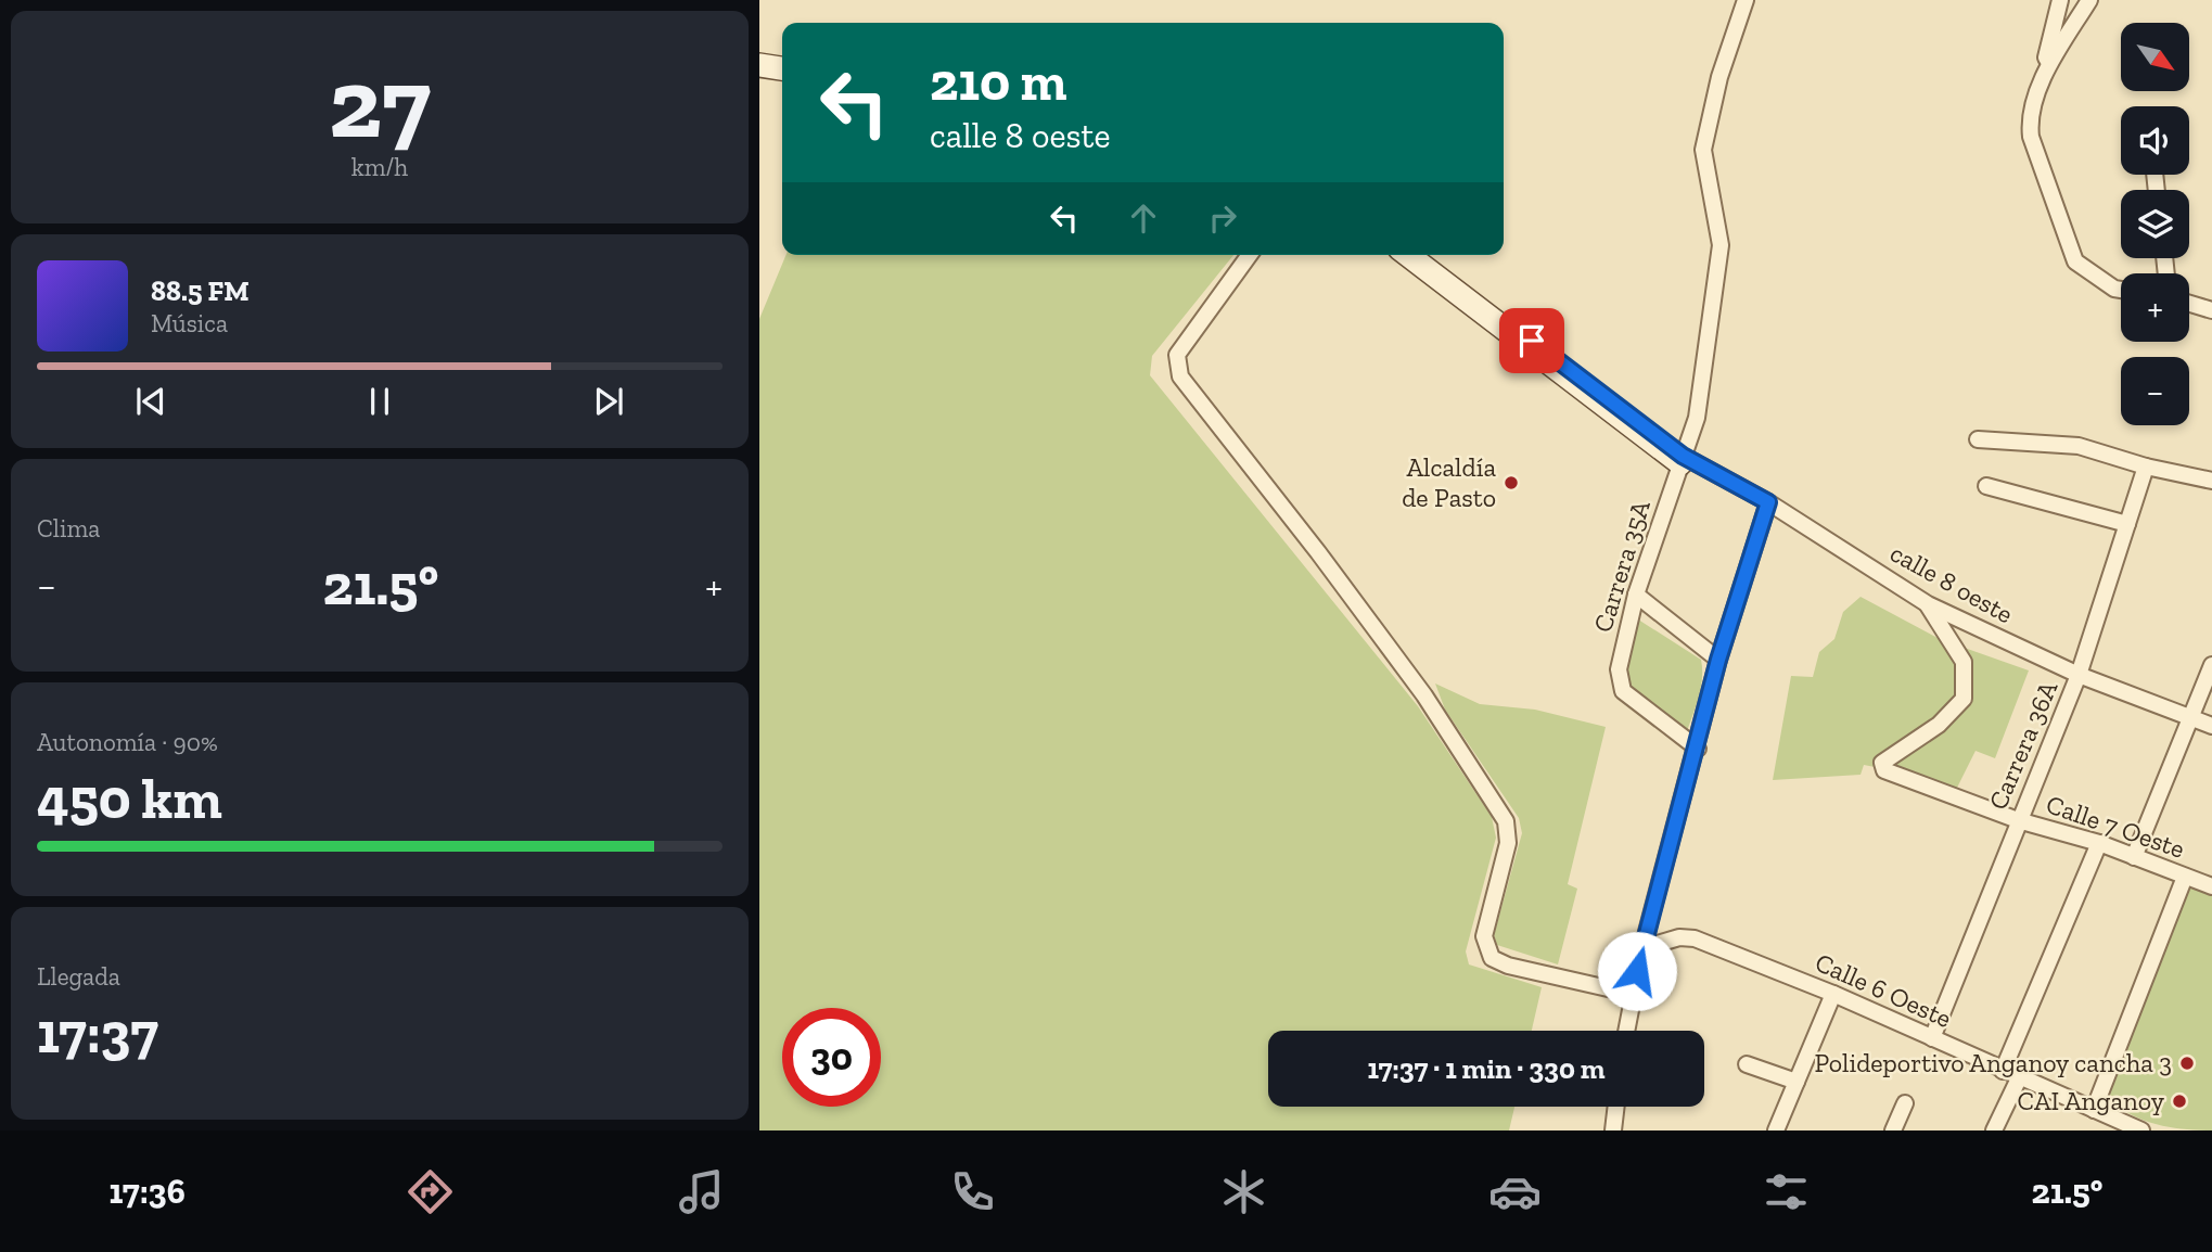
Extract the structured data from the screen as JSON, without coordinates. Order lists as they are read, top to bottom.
{
  "streets": {
    "street": [
      "Carrera 35A",
      "calle 8 oeste",
      "Carrera 36A",
      "Calle 7 Oeste",
      "Calle 6 Oeste"
    ]
  },
  "crossings": [
    ["Carrera 35A", "calle 8 oeste"],
    ["calle 8 oeste", "Carrera 36A"],
    ["calle 8 oeste", "Calle 7 Oeste"],
    ["Carrera 36A", "Calle 7 Oeste"],
    ["Carrera 36A", "Calle 6 Oeste"]
  ],
  "places": ["Alcaldía de Pasto", "Polideportivo Anganoy cancha 3", "CAI Anganoy"],
  "north": "bottom right",
  "page": {
    "tile": [
      ["27", "km/h"],
      "Clima",
      ["Autonomía · 90%", "450 km"],
      ["Llegada", "17:37"]
    ],
    "map_buttons": ["+", "−"],
    "turn": ["210 m", "calle 8 oeste"],
    "song": ["88.5 FM", "Música"],
    "heat": ["−", "21.5°", "+"],
    "limit": "30",
    "trip": "17:37 · 1 min · 330 m",
    "tabs": ["17:36", "21.5°"]
  }
}
